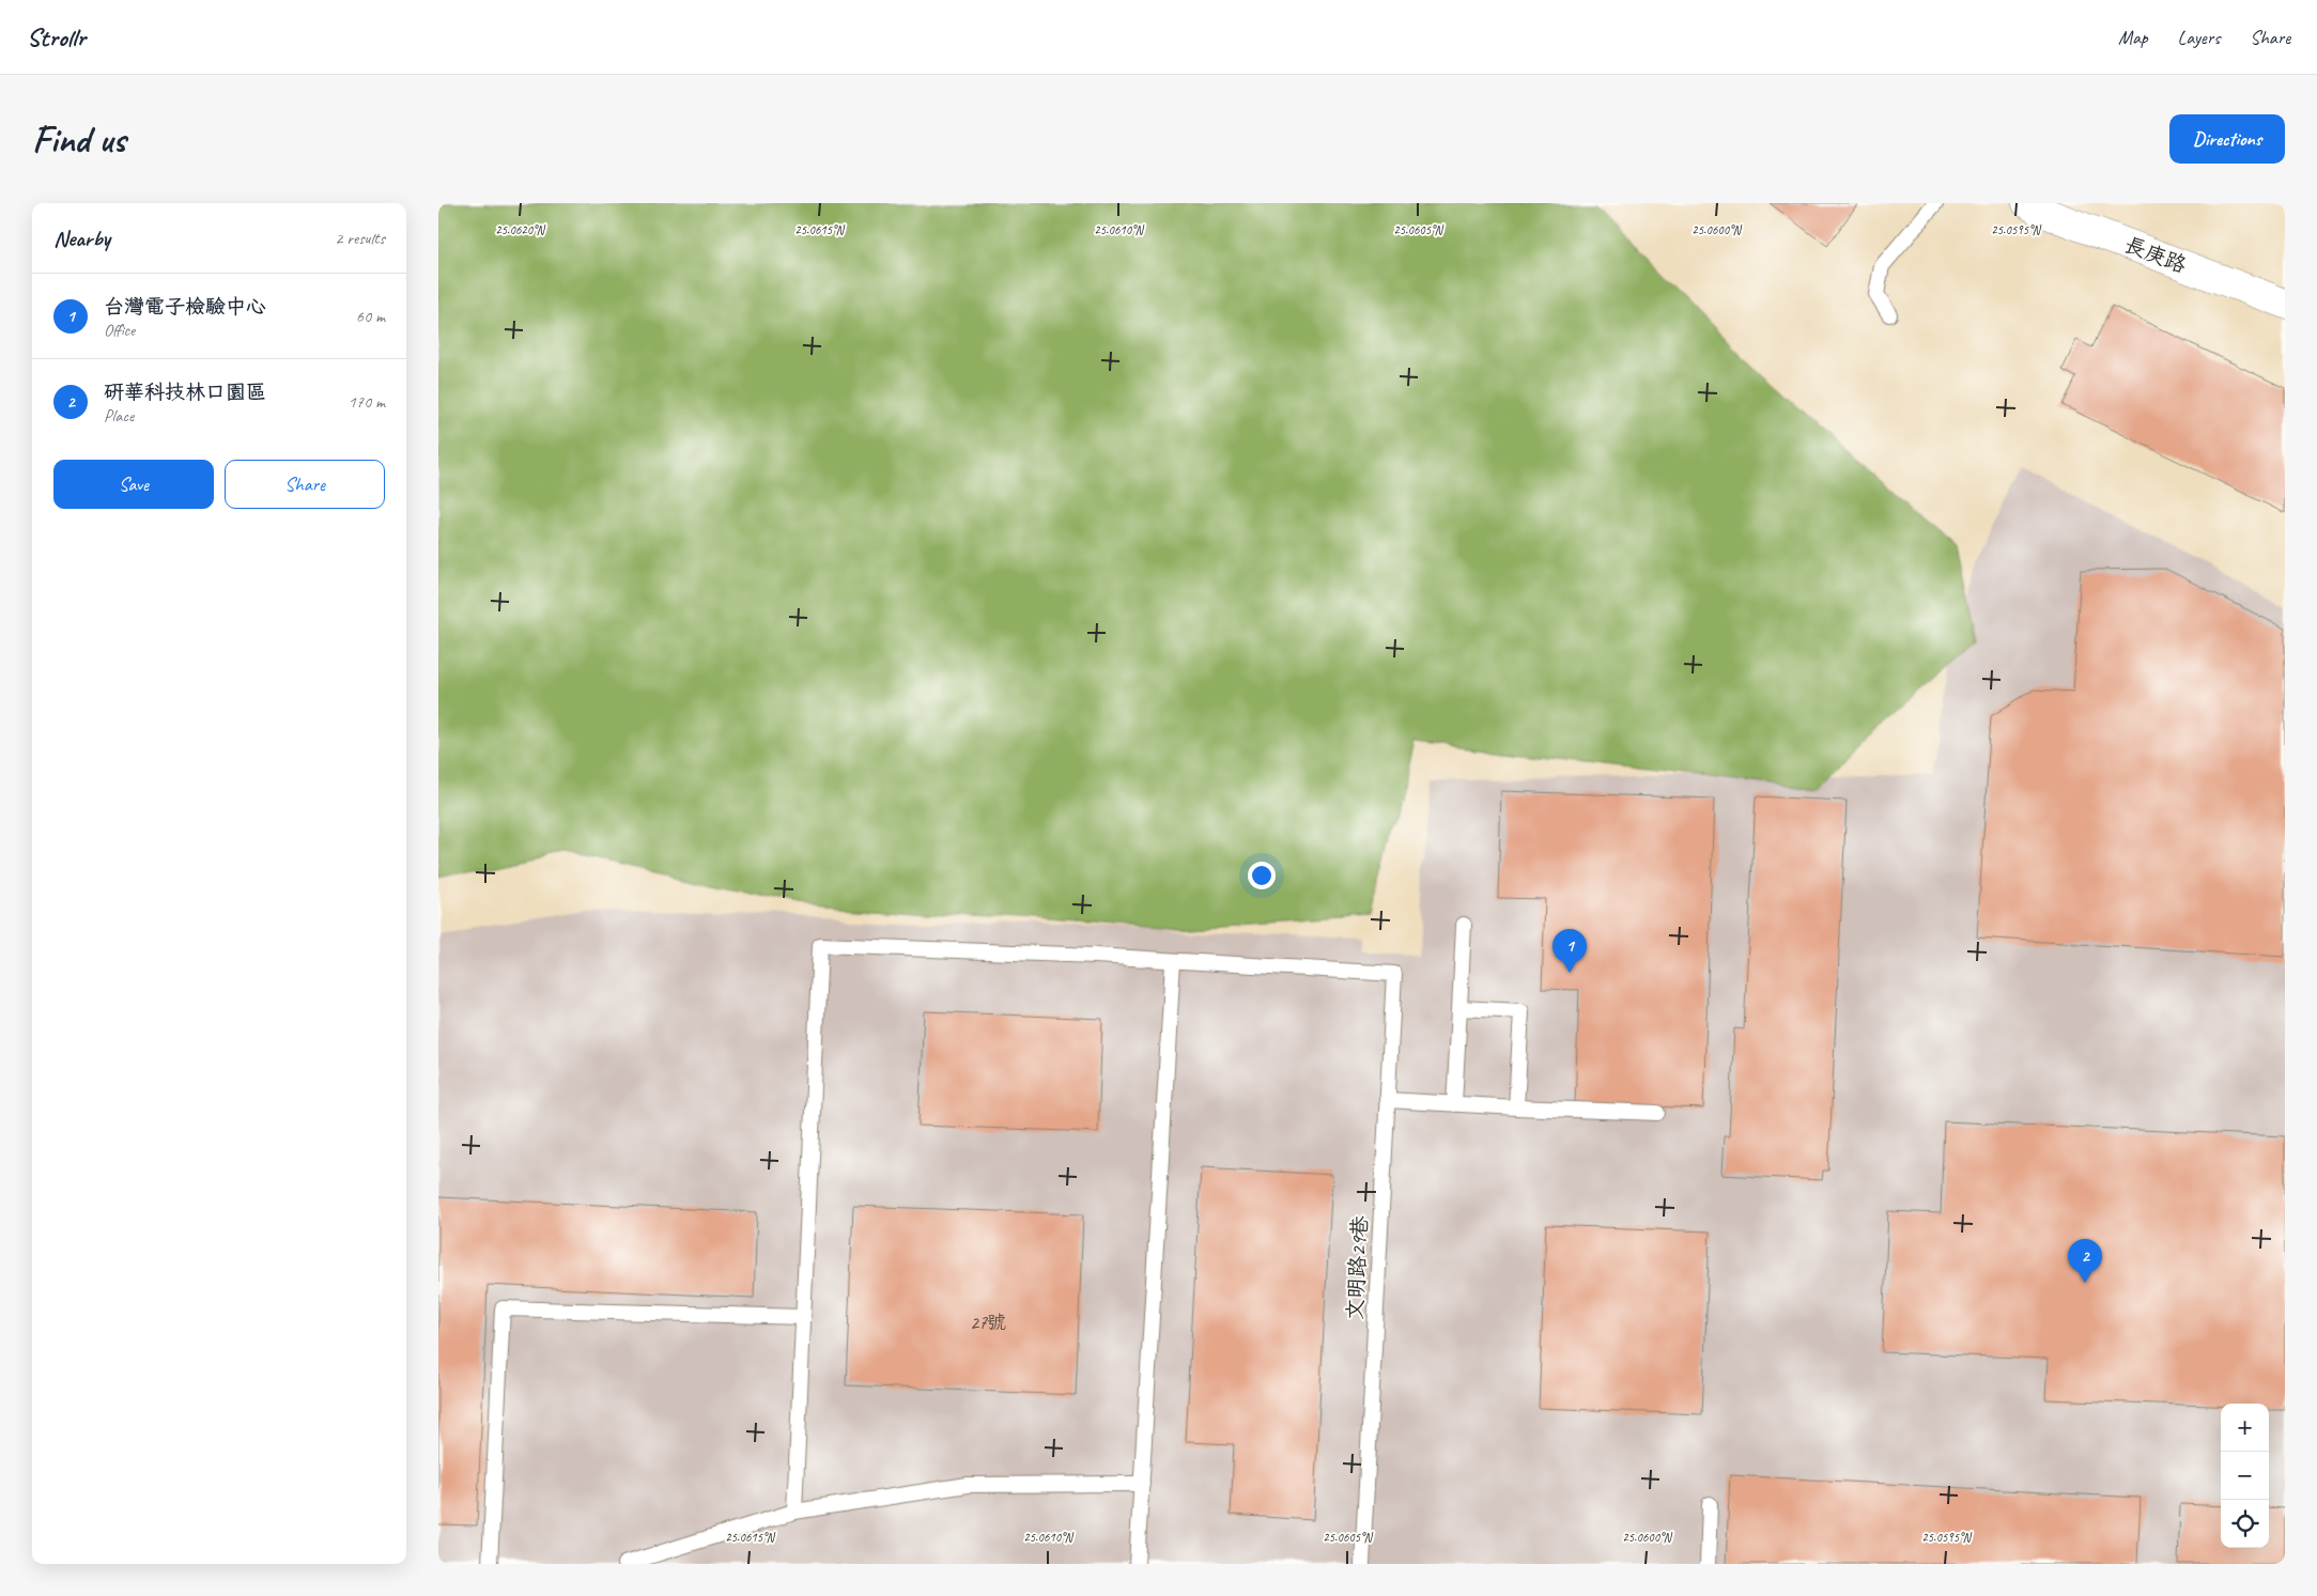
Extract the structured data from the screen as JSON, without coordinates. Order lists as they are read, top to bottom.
{
  "streets": {
    "street": ["長庚路"],
    "lane": ["文明路29巷"]
  },
  "house_numbers": ["27號"],
  "page": {
    "header": "Strollr",
    "nav": ["Map", "Layers", "Share"],
    "buttons": [
      "Directions",
      ["Save", "Share"]
    ],
    "title": "Find us",
    "heading": ["Nearby", "2 results"],
    "list": [
      {
        "mark": "1",
        "name": "台灣電子檢驗中心",
        "note": "Office",
        "value": "60 m"
      },
      {
        "mark": "2",
        "name": "研華科技林口園區",
        "note": "Place",
        "value": "170 m"
      }
    ],
    "pins": ["1", "2"],
    "map_buttons": ["+", "−"]
  },
  "coordinates": [
    "25.0620°N",
    "25.0615°N",
    "25.0610°N",
    "25.0605°N",
    "25.0600°N",
    "25.0595°N"
  ]
}
